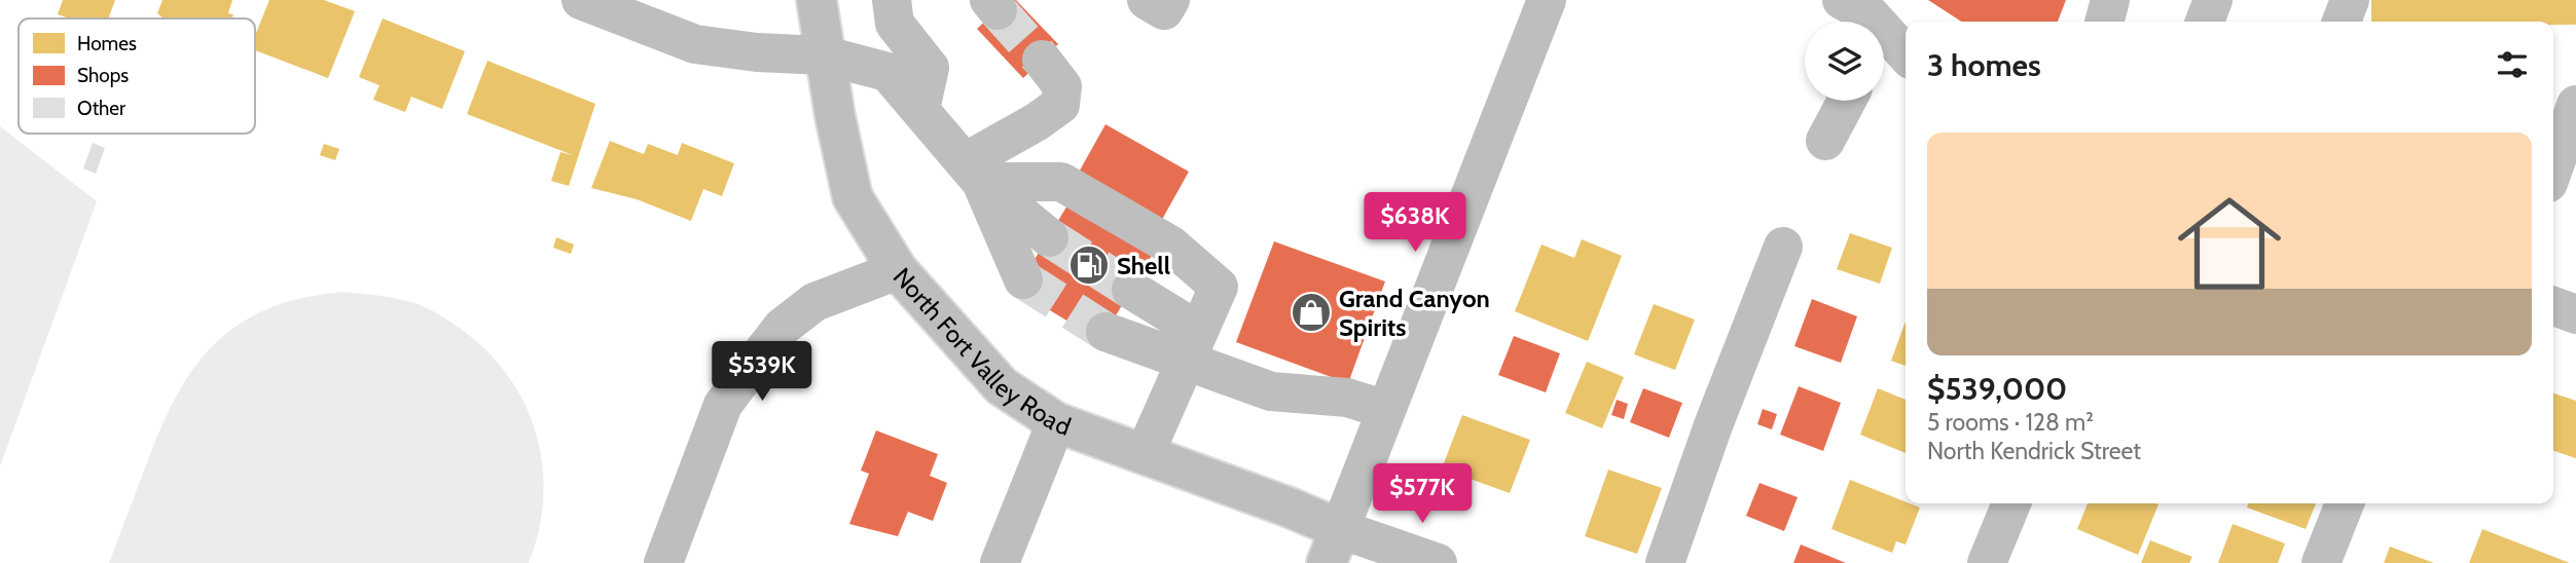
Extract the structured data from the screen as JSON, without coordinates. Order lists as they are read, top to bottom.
{
  "streets": {
    "street": ["North Fort Valley Road"]
  },
  "places": {
    "fuel station": ["Shell"],
    "shop": ["Grand Canyon Spirits"]
  },
  "legend": ["Homes", "Shops", "Other"],
  "page": {
    "heading": "3 homes",
    "list": [
      {
        "name": "$539,000",
        "note": "5 rooms · 128 m² · North Kendrick Street"
      }
    ],
    "price": ["$638K", "$539K", "$577K"]
  }
}
